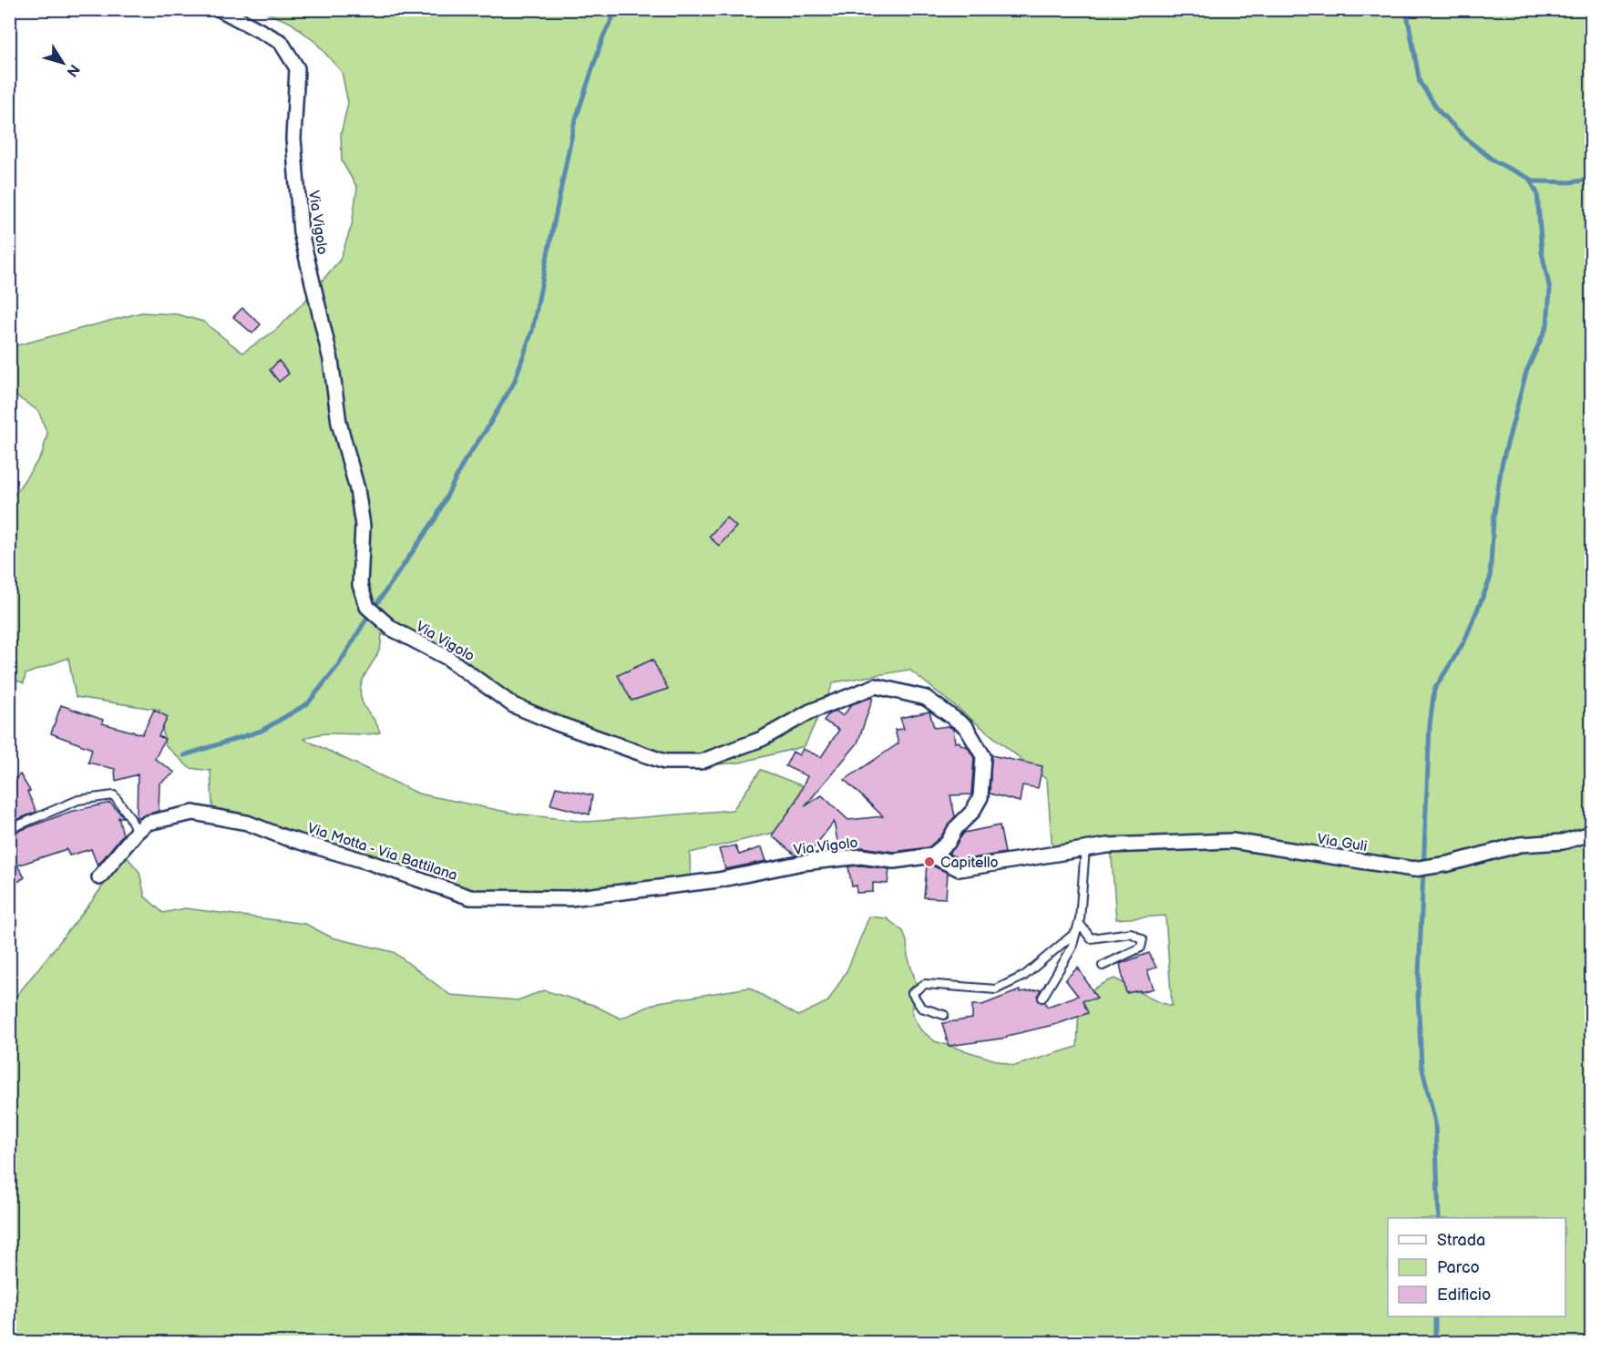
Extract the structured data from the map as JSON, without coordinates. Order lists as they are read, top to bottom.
{
  "streets": {
    "street": ["Via Vigolo", "Via Guli", "Via Motta - Via Battilana"]
  },
  "crossings": [
    ["Via Vigolo", "Via Motta - Via Battilana"]
  ],
  "places": ["Capitello"],
  "legend": ["Strada", "Parco", "Edificio"],
  "north": "bottom right"
}
